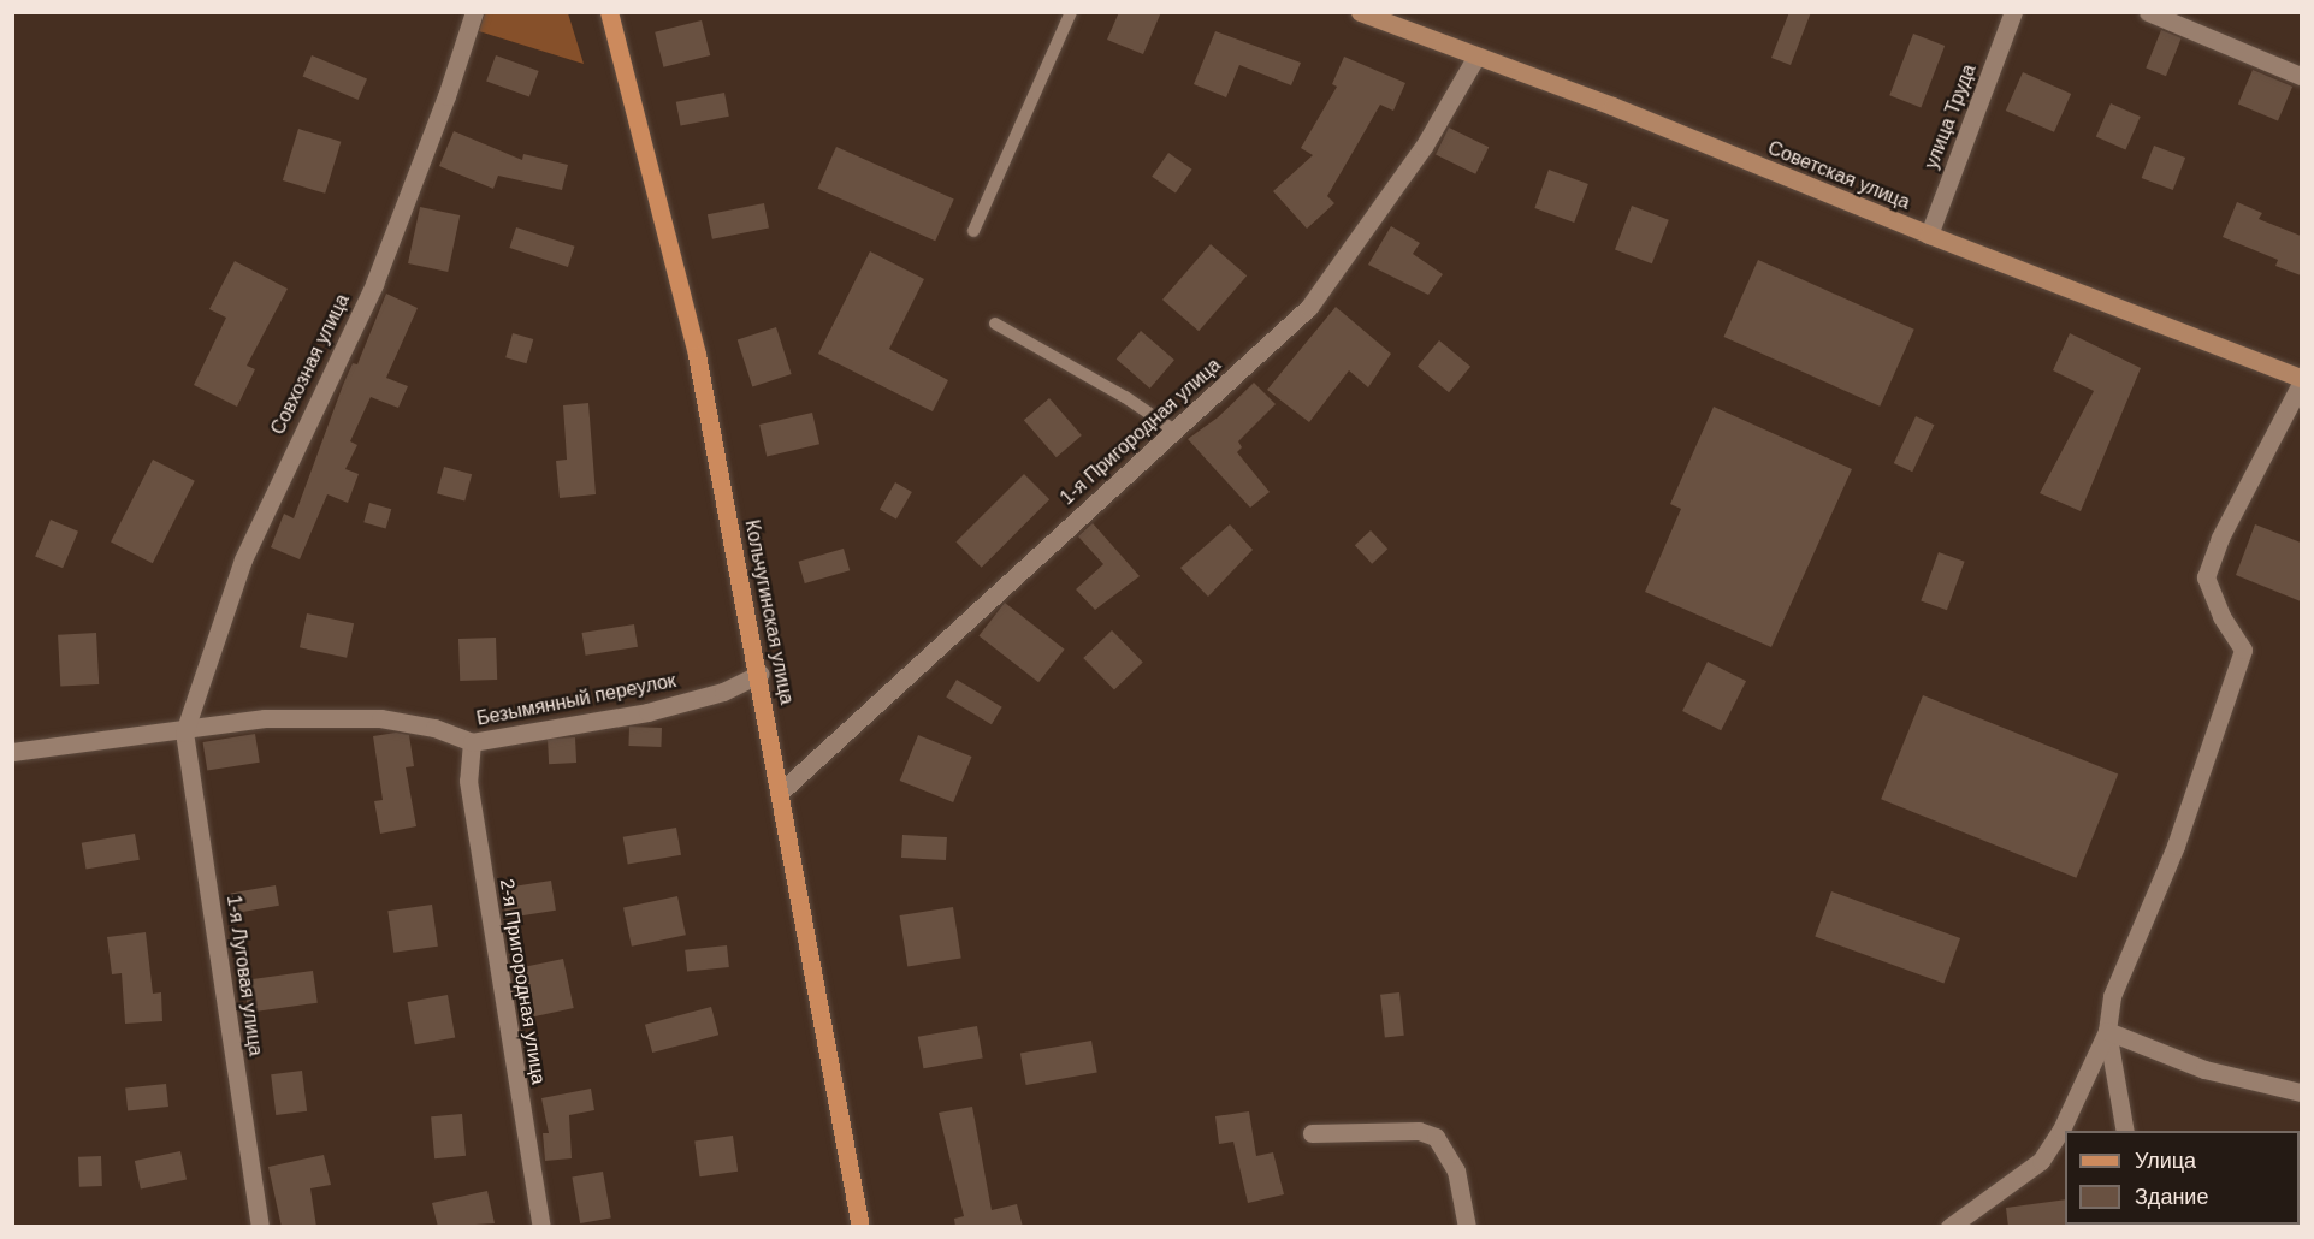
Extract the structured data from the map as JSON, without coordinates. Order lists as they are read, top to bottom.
{
  "streets": {
    "main road": ["Кольчугинская улица"],
    "street": [
      "улица Труда",
      "Советская улица",
      "Совхозная улица",
      "1-я Пригородная улица",
      "Безымянный переулок",
      "1-я Луговая улица",
      "2-я Пригородная улица"
    ]
  },
  "crossings": [
    ["улица Труда", "Советская улица"],
    ["Советская улица", "1-я Пригородная улица"],
    ["Совхозная улица", "Безымянный переулок"],
    ["Совхозная улица", "1-я Луговая улица"],
    ["1-я Пригородная улица", "Кольчугинская улица"],
    ["Кольчугинская улица", "Безымянный переулок"],
    ["Безымянный переулок", "1-я Луговая улица"],
    ["Безымянный переулок", "2-я Пригородная улица"]
  ],
  "legend": ["Улица", "Здание"]
}
